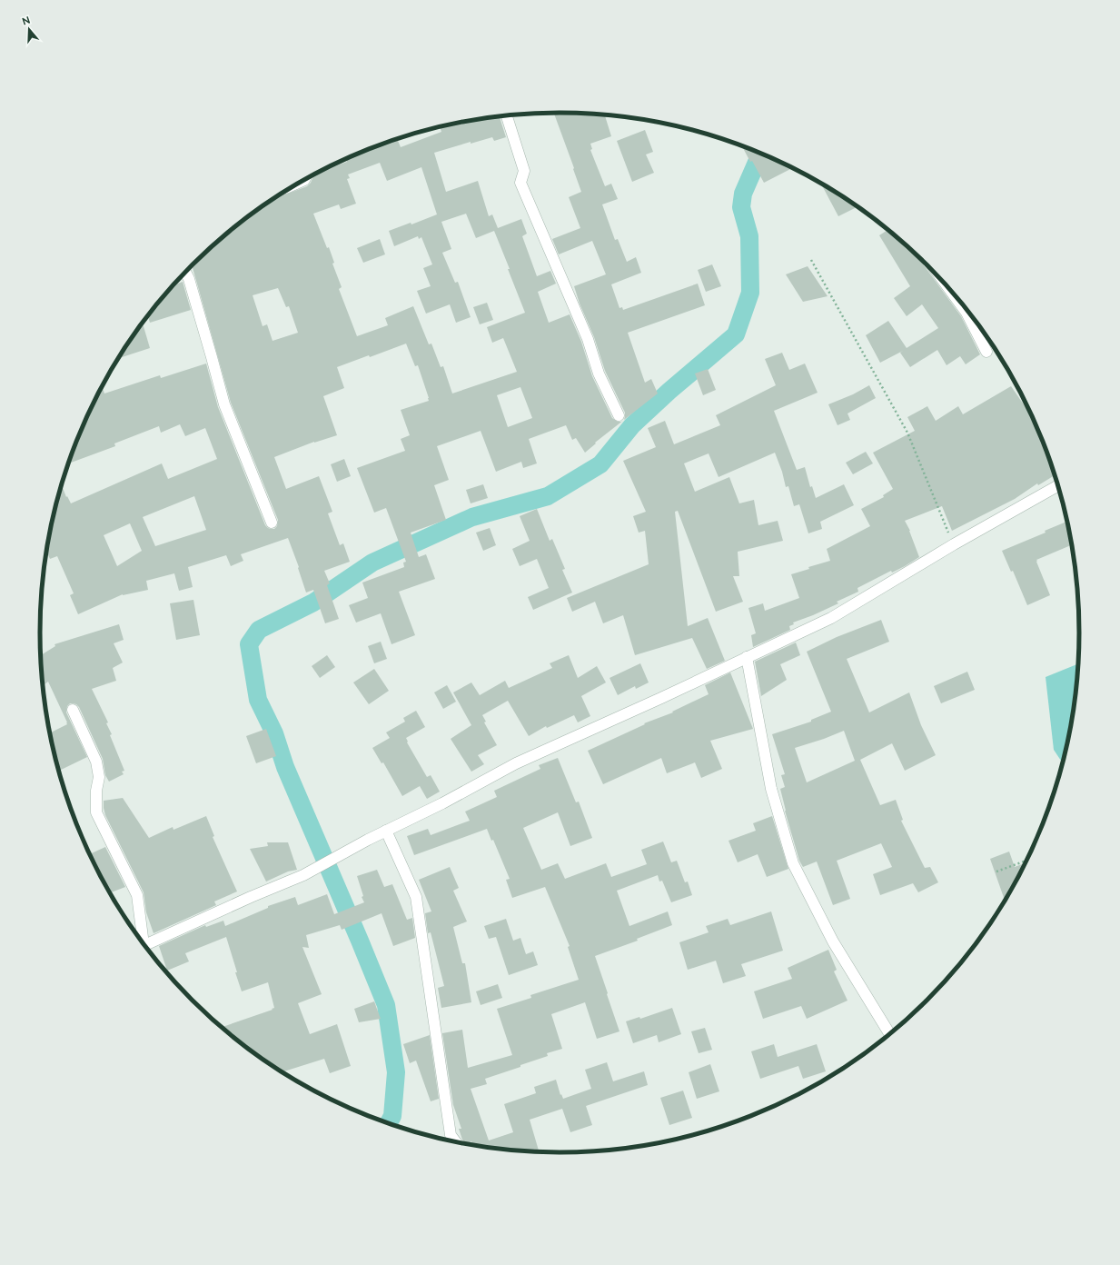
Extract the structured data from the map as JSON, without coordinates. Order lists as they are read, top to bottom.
{
  "north": "top"
}
